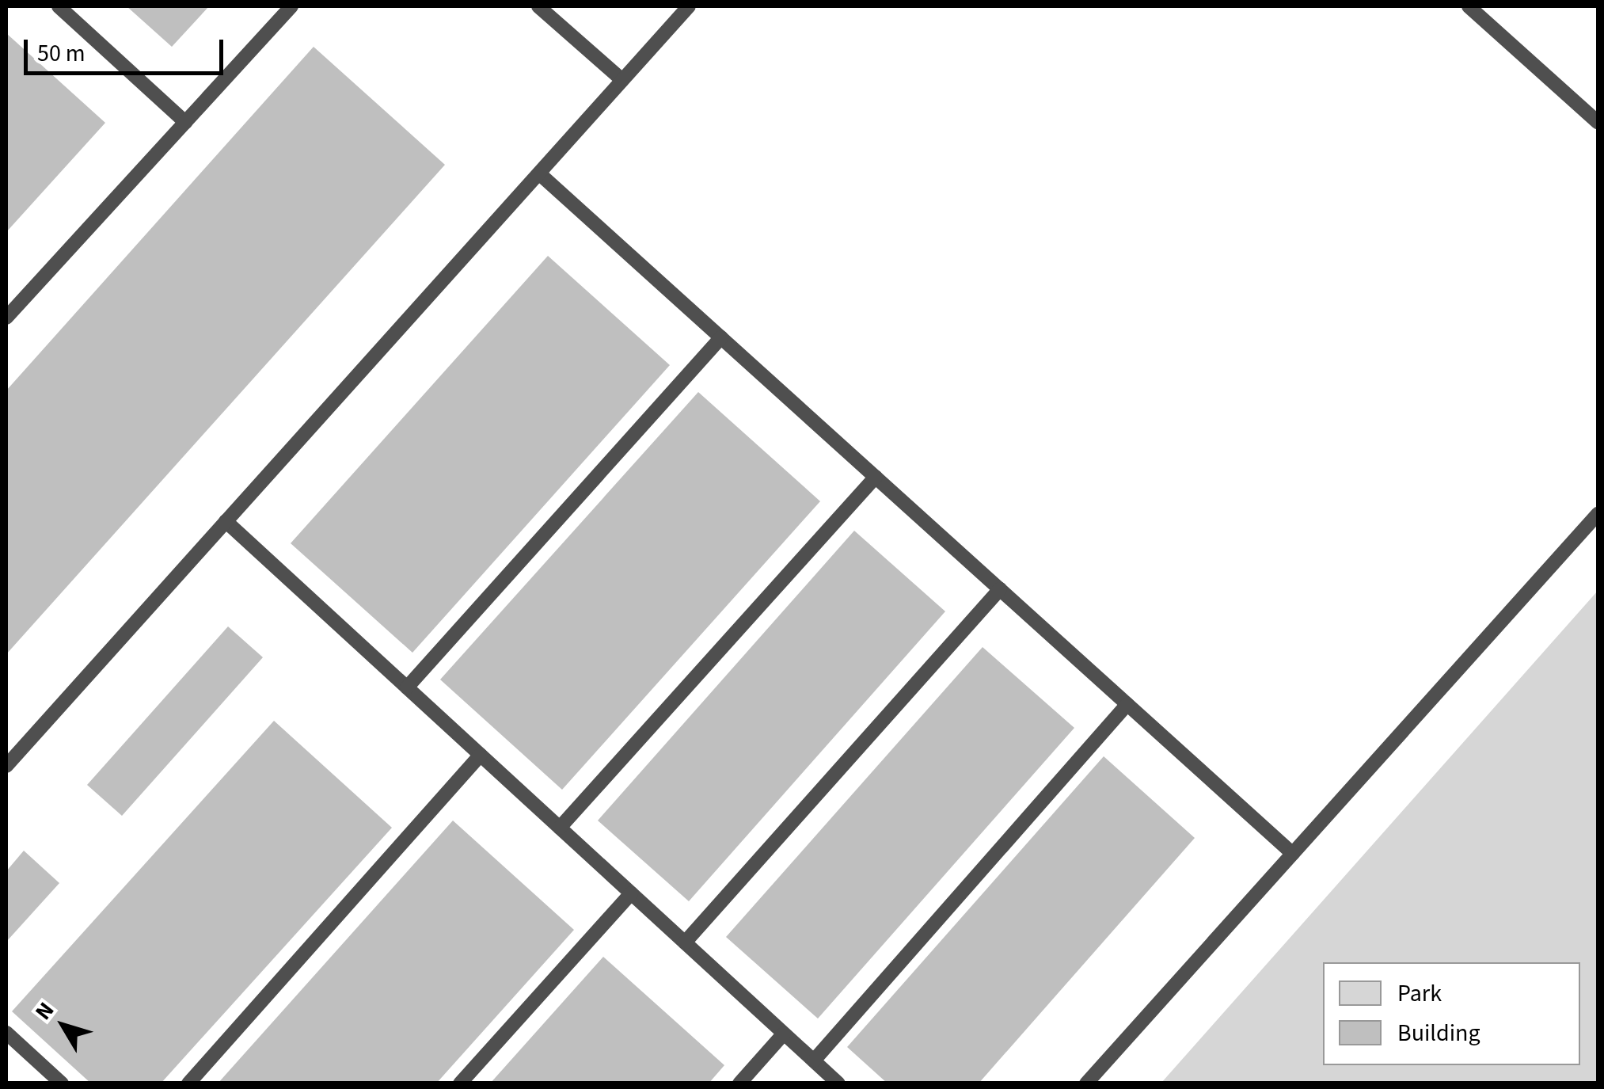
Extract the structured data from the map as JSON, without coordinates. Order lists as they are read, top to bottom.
{
  "legend": ["Park", "Building"],
  "scale_bar": "50 m",
  "north": "top left"
}
